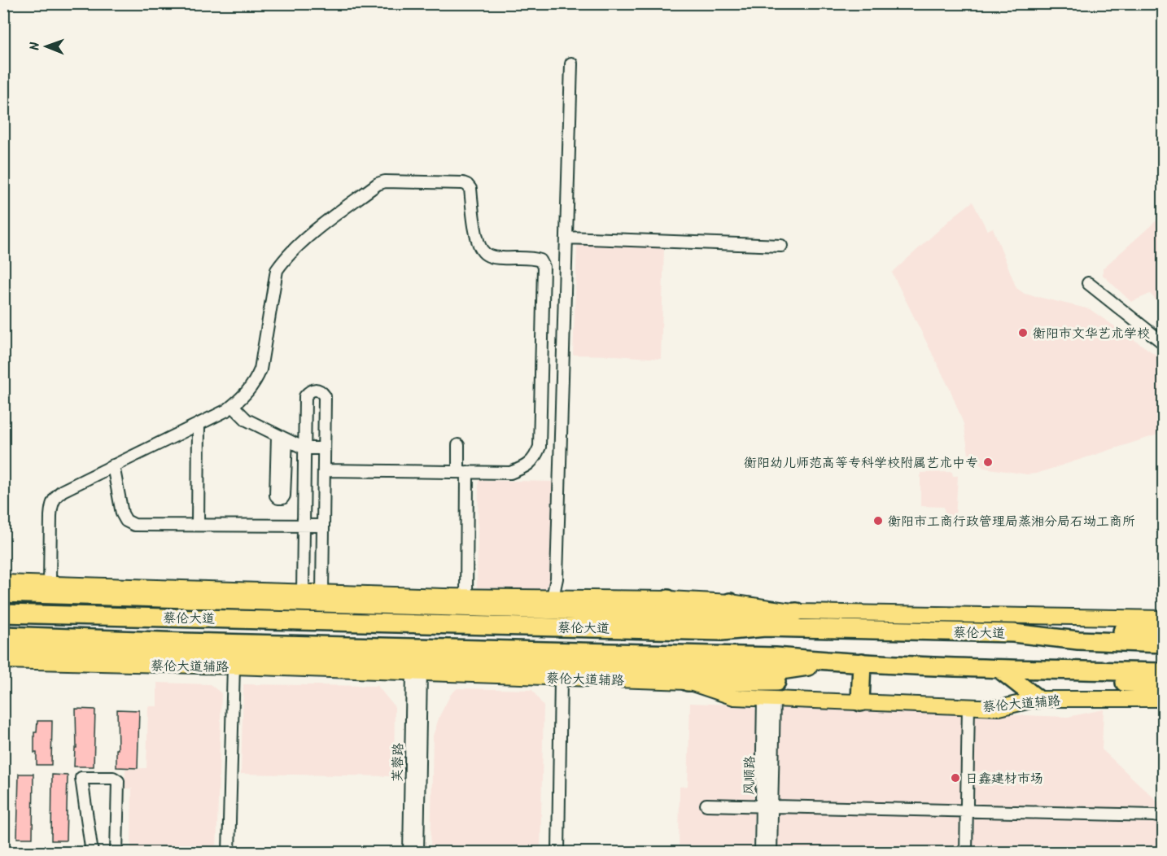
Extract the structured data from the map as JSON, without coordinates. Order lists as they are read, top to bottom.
{
  "streets": {
    "highway": ["蔡伦大道"],
    "main road": ["蔡伦大道辅路"],
    "street": ["芙蓉路", "风顺路"]
  },
  "crossings": [
    ["蔡伦大道辅路", "风顺路"]
  ],
  "places": [
    "衡阳市文华艺术学校",
    "衡阳幼儿师范高等专科学校附属艺术中专",
    "衡阳市工商行政管理局蒸湘分局石坳工商所",
    "日鑫建材市场"
  ],
  "north": "left"
}
